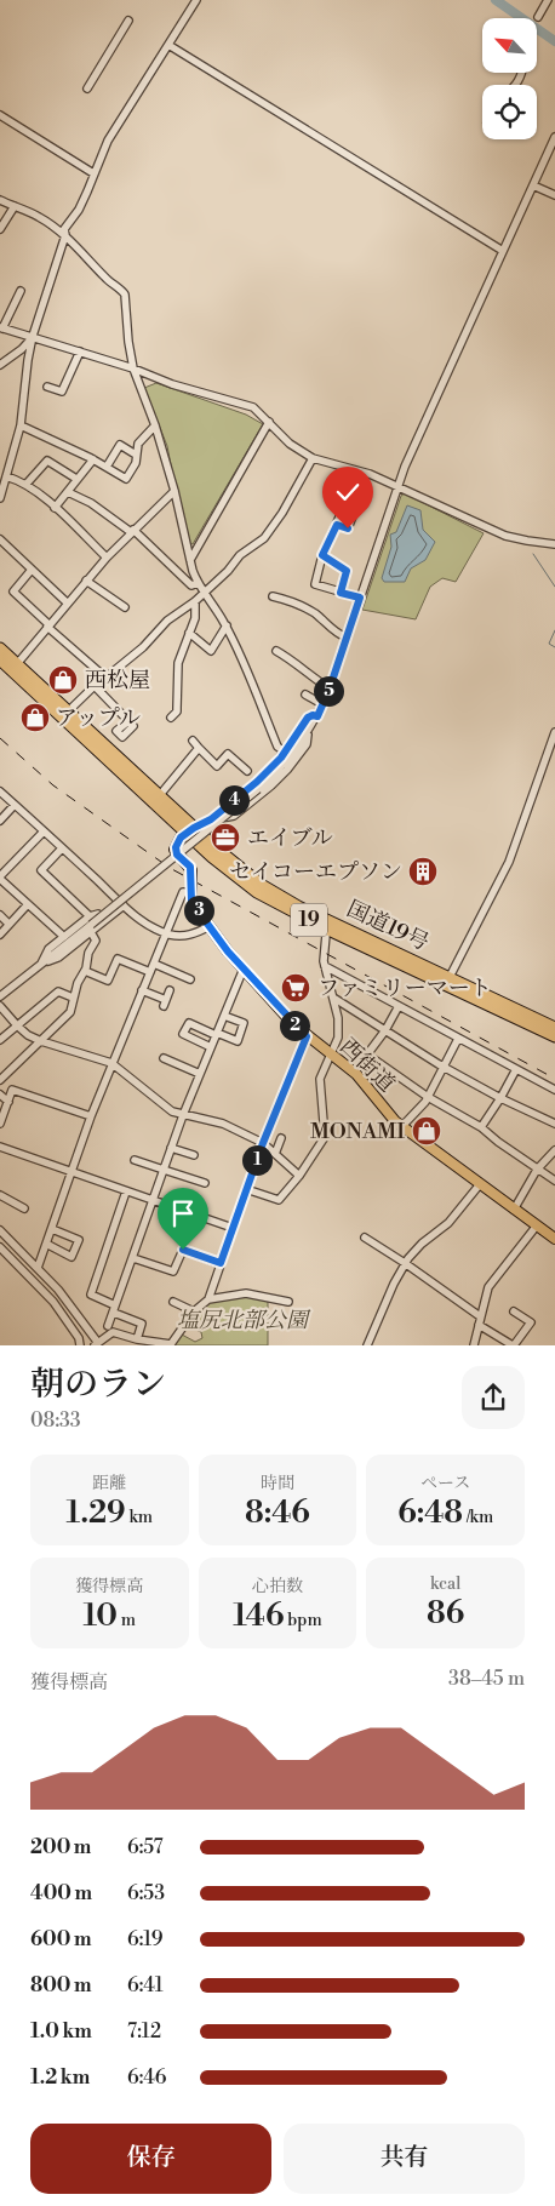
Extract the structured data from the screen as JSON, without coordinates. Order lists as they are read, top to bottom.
{
  "streets": {
    "highway": ["19", "国道19号"],
    "main road": ["西街道"]
  },
  "crossings": [
    ["国道19号", "西街道"]
  ],
  "parks": ["塩尻北部公園"],
  "places": {
    "shop": ["西松屋", "アップル", "MONAMI"],
    "office": ["エイブル"],
    "building": ["セイコーエプソン"],
    "supermarket": ["ファミリーマート"]
  },
  "north": "top left",
  "page": {
    "pins": [
      "5",
      "4",
      "3",
      "2",
      "1"
    ],
    "heading": ["朝のラン", "08:33"],
    "stats": [
      ["距離", "1.29 km"],
      ["時間", "8:46"],
      ["ペース", "6:48 /km"],
      ["獲得標高", "10 m"],
      ["心拍数", "146 bpm"],
      ["kcal", "86"]
    ],
    "chart": ["獲得標高", "38–45 m"],
    "list": [
      {
        "name": "200 m",
        "note": "6:57"
      },
      {
        "name": "400 m",
        "note": "6:53"
      },
      {
        "name": "600 m",
        "note": "6:19"
      },
      {
        "name": "800 m",
        "note": "6:41"
      },
      {
        "name": "1.0 km",
        "note": "7:12"
      },
      {
        "name": "1.2 km",
        "note": "6:46"
      }
    ],
    "buttons": ["保存", "共有"]
  }
}
